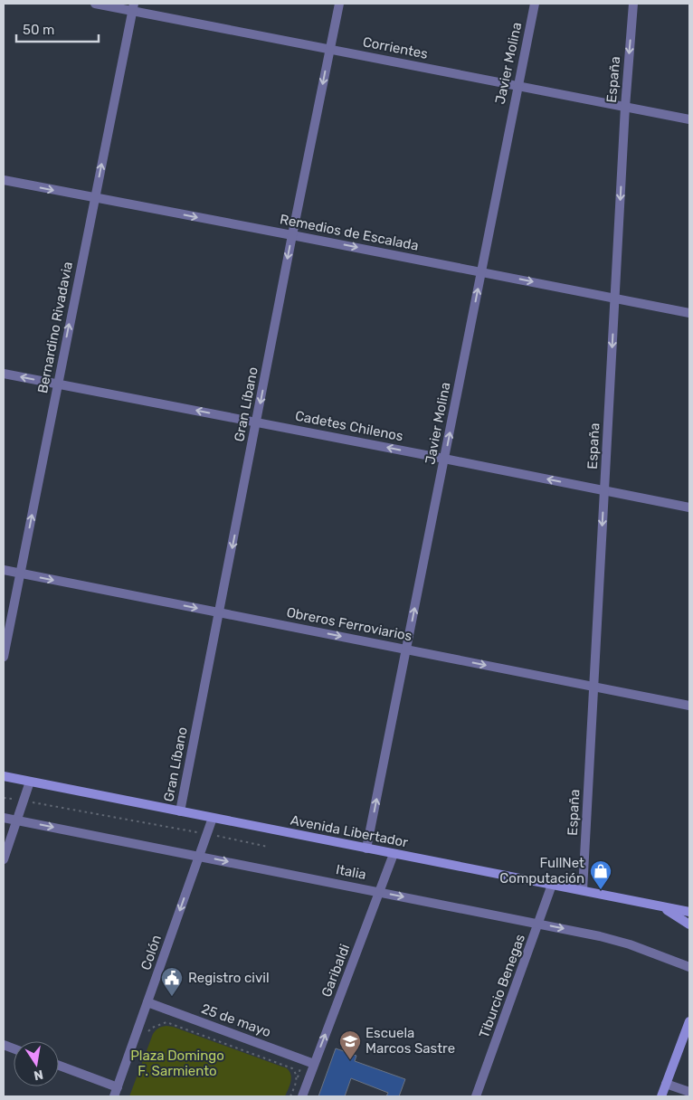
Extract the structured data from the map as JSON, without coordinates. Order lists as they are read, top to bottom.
{
  "streets": {
    "main road": ["Avenida Libertador"],
    "street": [
      "Corrientes",
      "Javier Molina",
      "España",
      "Remedios de Escalada",
      "Bernardino Rivadavia",
      "Gran Líbano",
      "Cadetes Chilenos",
      "Obreros Ferroviarios",
      "Italia",
      "Colón",
      "Garibaldi",
      "Tiburcio Benegas",
      "25 de mayo"
    ]
  },
  "crossings": [
    ["Corrientes", "Javier Molina"],
    ["Corrientes", "España"],
    ["Corrientes", "Bernardino Rivadavia"],
    ["Corrientes", "Gran Líbano"],
    ["Javier Molina", "Remedios de Escalada"],
    ["Javier Molina", "Cadetes Chilenos"],
    ["Javier Molina", "Obreros Ferroviarios"],
    ["Javier Molina", "Avenida Libertador"],
    ["España", "Remedios de Escalada"],
    ["España", "Cadetes Chilenos"],
    ["España", "Obreros Ferroviarios"],
    ["España", "Avenida Libertador"],
    ["Remedios de Escalada", "Bernardino Rivadavia"],
    ["Remedios de Escalada", "Gran Líbano"],
    ["Bernardino Rivadavia", "Cadetes Chilenos"],
    ["Bernardino Rivadavia", "Obreros Ferroviarios"],
    ["Gran Líbano", "Cadetes Chilenos"],
    ["Gran Líbano", "Obreros Ferroviarios"],
    ["Gran Líbano", "Avenida Libertador"],
    ["Avenida Libertador", "Colón"],
    ["Avenida Libertador", "Garibaldi"],
    ["Avenida Libertador", "Tiburcio Benegas"],
    ["Italia", "Colón"],
    ["Italia", "Garibaldi"],
    ["Italia", "Tiburcio Benegas"],
    ["Colón", "25 de mayo"],
    ["Garibaldi", "25 de mayo"]
  ],
  "one_way": [
    "Javier Molina",
    "España",
    "Remedios de Escalada",
    "Bernardino Rivadavia",
    "Gran Líbano",
    "Cadetes Chilenos",
    "Obreros Ferroviarios",
    "Italia",
    "Colón",
    "Garibaldi"
  ],
  "parks": ["Plaza Domingo F. Sarmiento"],
  "places": {
    "shop": ["FullNet Computación"],
    "public building": ["Registro civil"],
    "school or university": ["Escuela Marcos Sastre"]
  },
  "scale_bar": "50 m",
  "north": "bottom"
}
